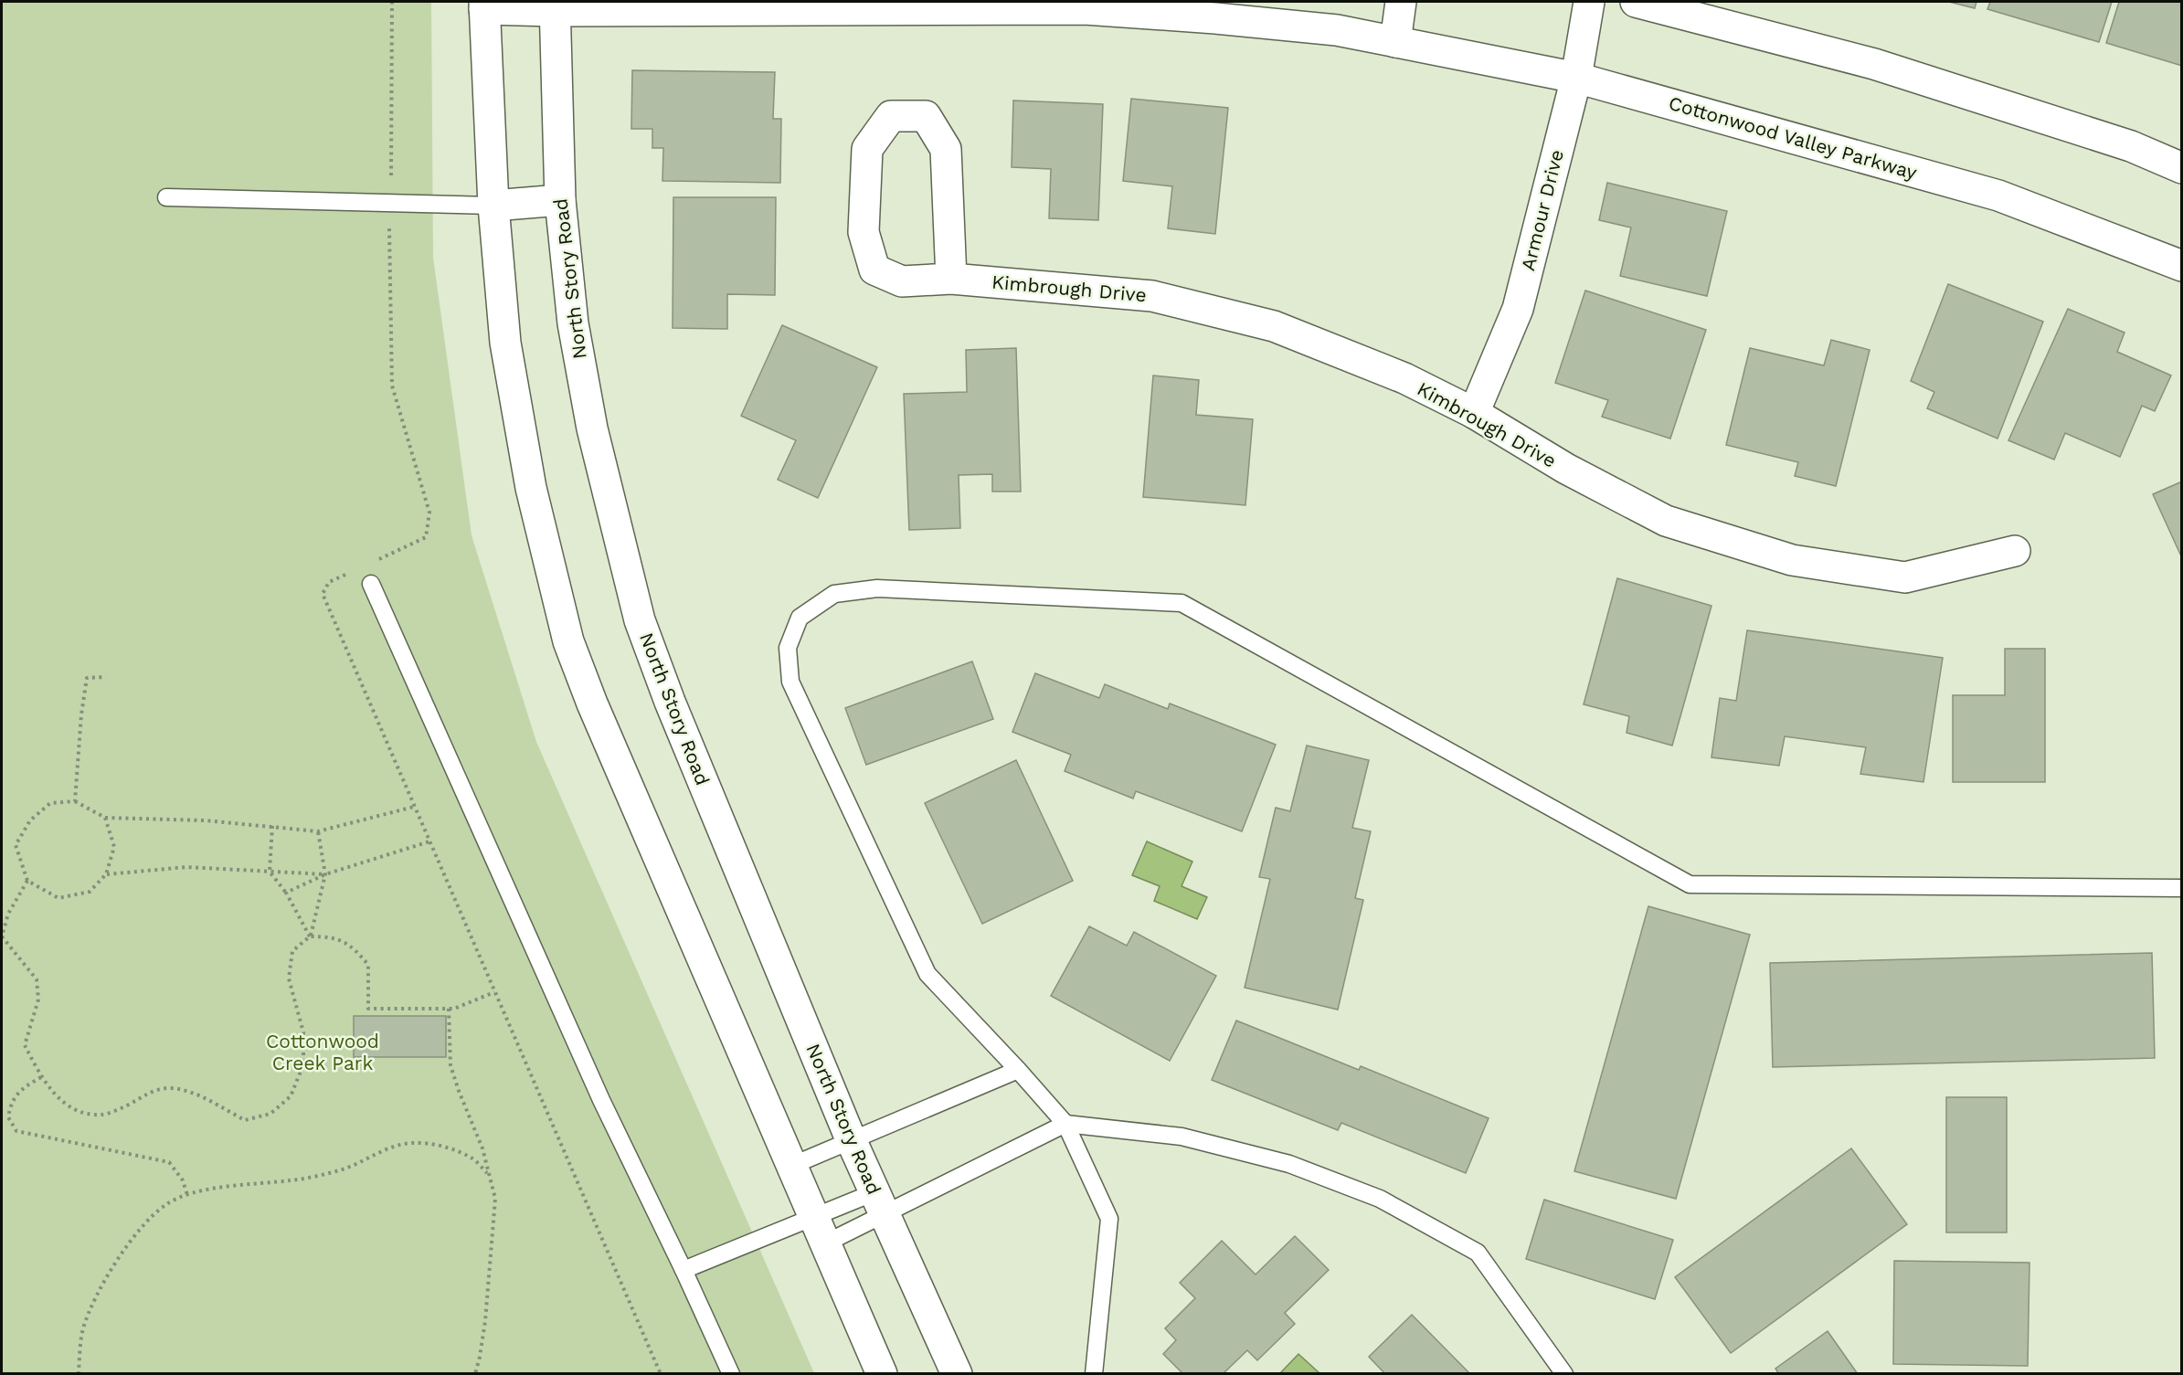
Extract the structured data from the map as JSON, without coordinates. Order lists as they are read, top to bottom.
{
  "streets": {
    "street": [
      "Cottonwood Valley Parkway",
      "Armour Drive",
      "North Story Road",
      "Kimbrough Drive"
    ]
  },
  "crossings": [
    ["Cottonwood Valley Parkway", "Armour Drive"],
    ["Cottonwood Valley Parkway", "North Story Road"],
    ["Armour Drive", "Kimbrough Drive"]
  ],
  "parks": ["Cottonwood Creek Park"]
}
